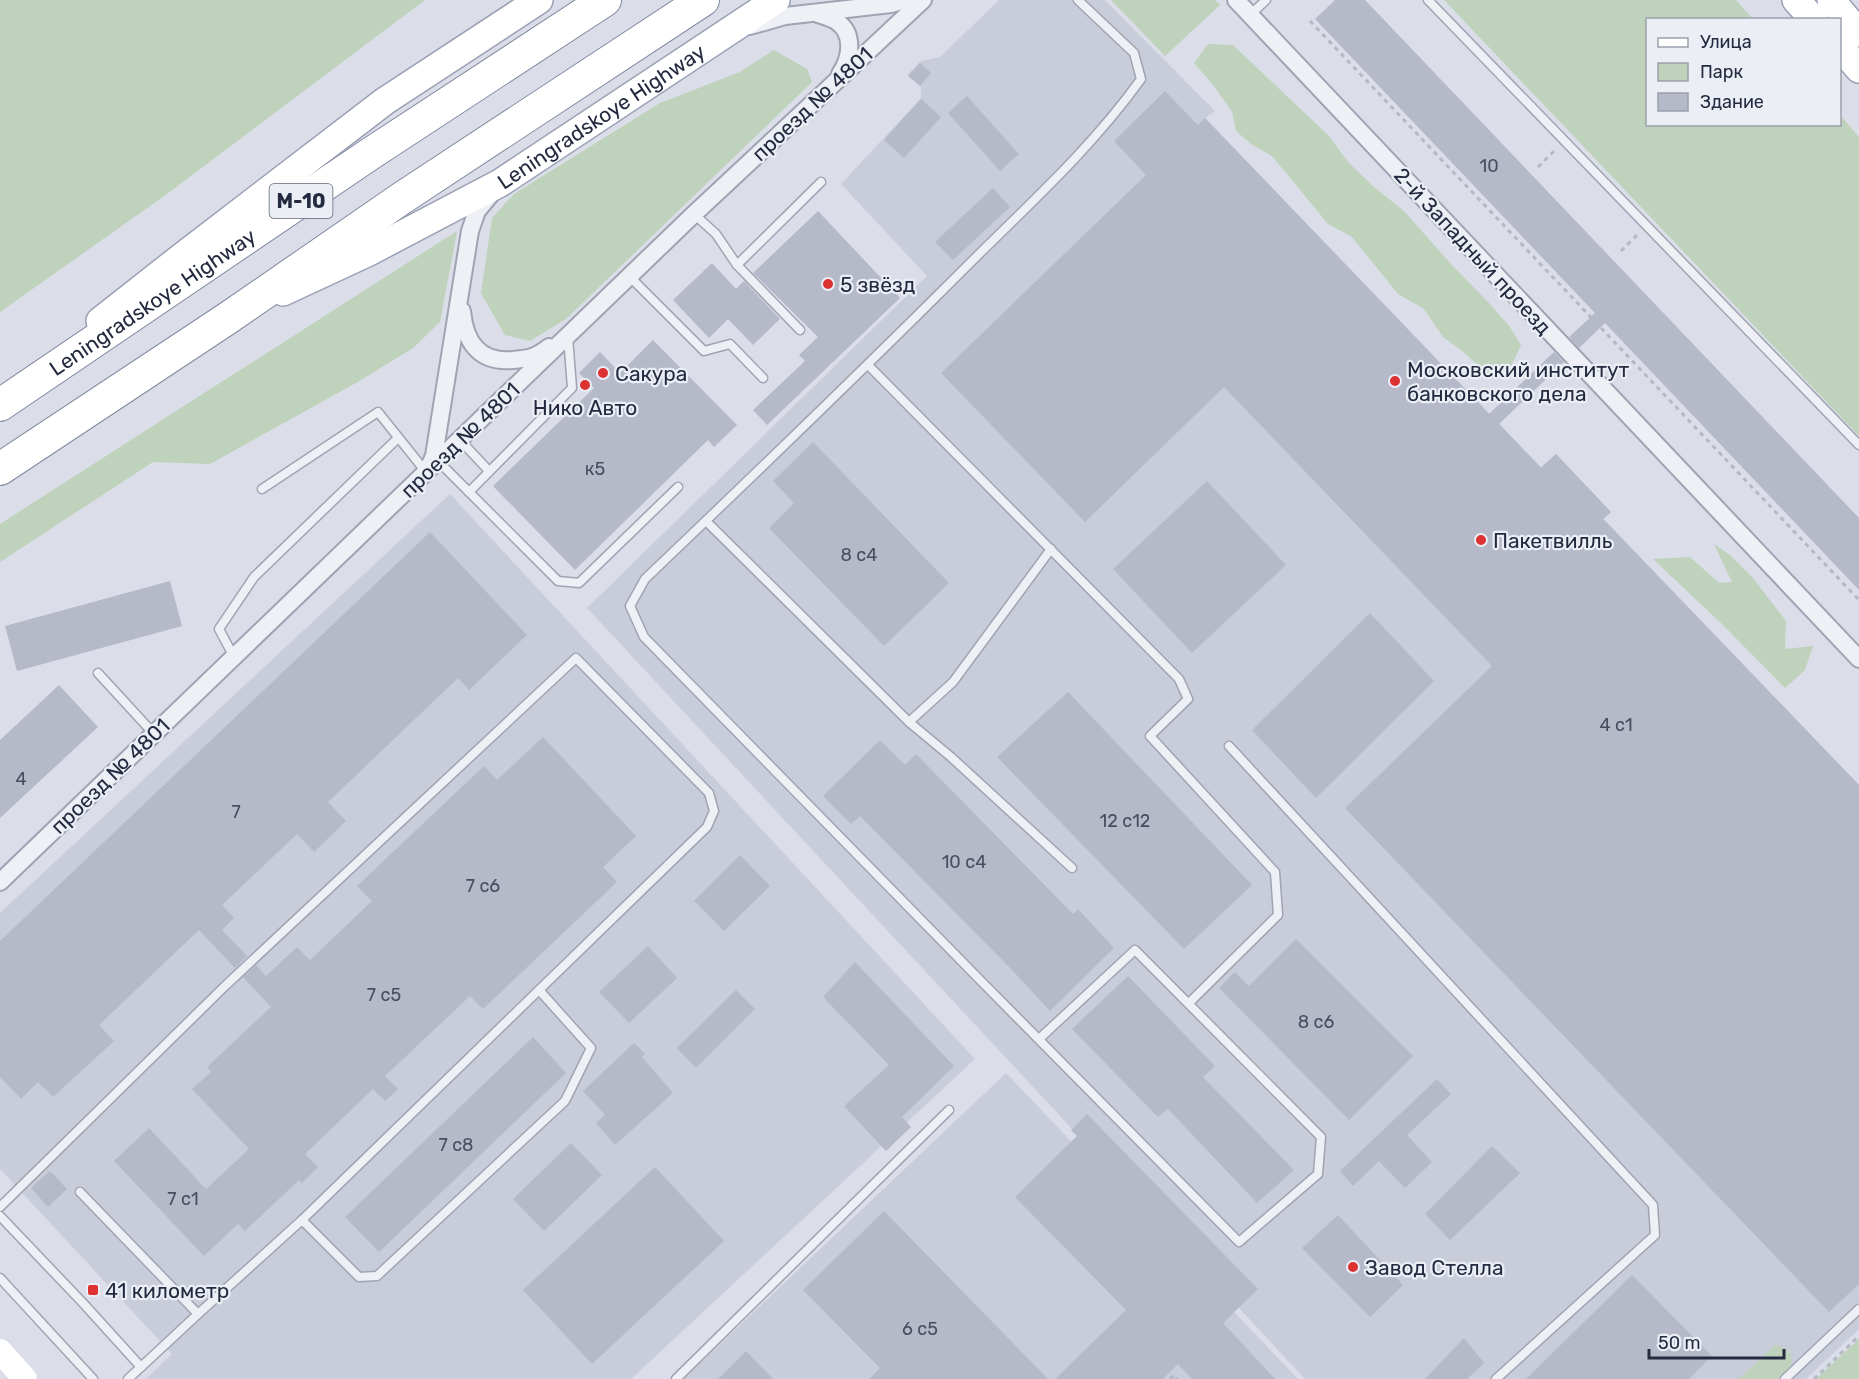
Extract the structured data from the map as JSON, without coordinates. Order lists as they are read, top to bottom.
{
  "streets": {
    "highway": ["Leningradskoye Highway", "М-10"],
    "street": ["проезд № 4801", "2-й Западный проезд"]
  },
  "places": {
    "other": [
      "5 звёзд",
      "Сакура",
      "Московский институт банковского дела",
      "Нико Авто",
      "Пакетвилль",
      "Завод Стелла"
    ],
    "transit": ["41 километр"]
  },
  "house_numbers": [
    "10",
    "к5",
    "8 с4",
    "4 с1",
    "4",
    "7",
    "12 с12",
    "10 с4",
    "7 с6",
    "7 с5",
    "8 с6",
    "7 с8",
    "7 с1",
    "6 с5"
  ],
  "legend": ["Улица", "Парк", "Здание"],
  "scale_bar": "50 m"
}
